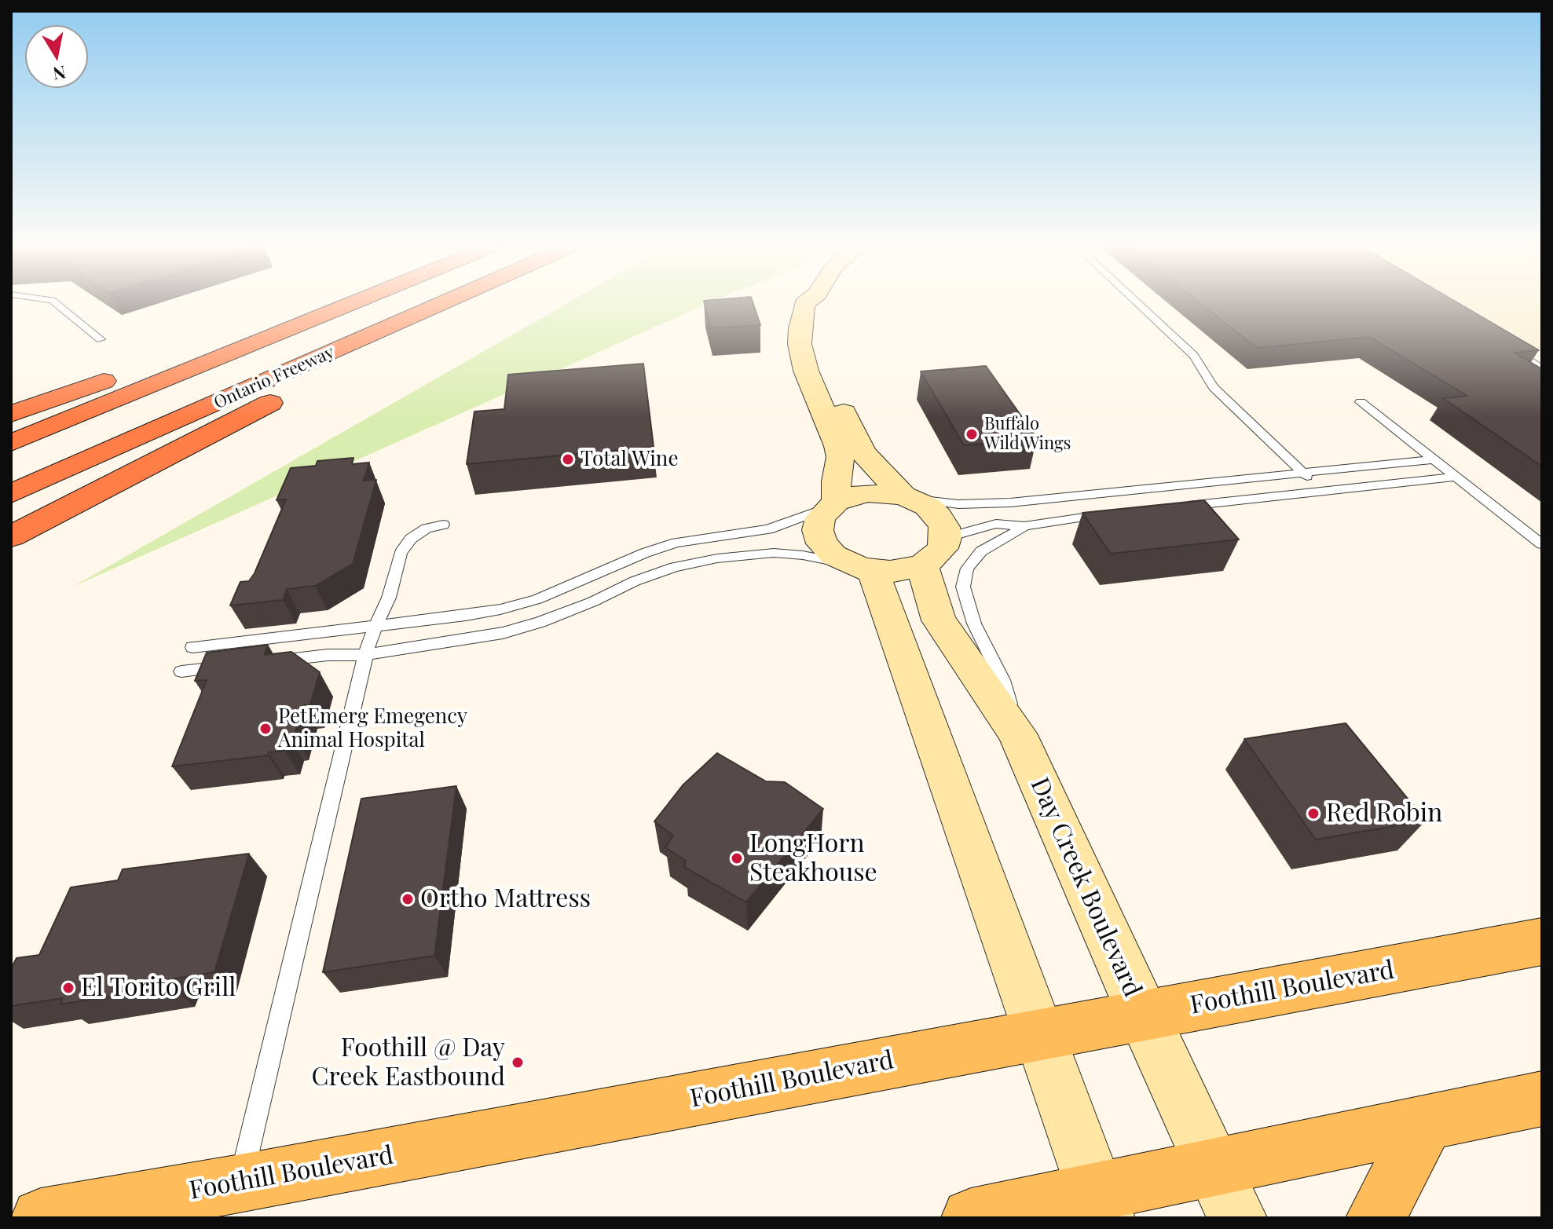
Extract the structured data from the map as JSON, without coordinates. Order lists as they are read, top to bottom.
{
  "streets": {
    "highway": ["Ontario Freeway"],
    "main road": ["Foothill Boulevard"],
    "street": ["Day Creek Boulevard"]
  },
  "crossings": [
    ["Day Creek Boulevard", "Foothill Boulevard"]
  ],
  "places": [
    "Buffalo Wild Wings",
    "Total Wine",
    "PetEmerg Emegency Animal Hospital",
    "Red Robin",
    "LongHorn Steakhouse",
    "Ortho Mattress",
    "El Torito Grill",
    "Foothill @ Day Creek Eastbound"
  ],
  "north": "bottom"
}
